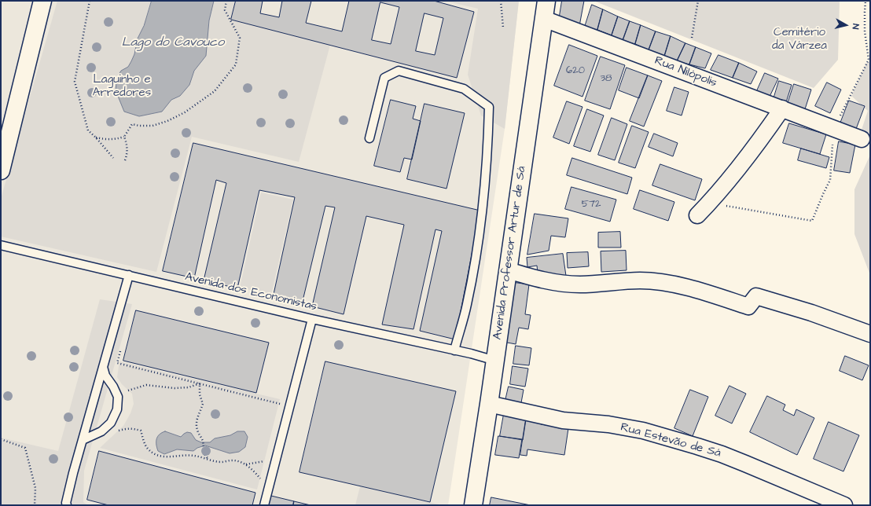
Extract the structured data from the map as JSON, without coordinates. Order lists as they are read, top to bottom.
{
  "streets": {
    "street": ["Rua Nilópolis", "Avenida Professor Artur de Sá", "Rua Estevão de Sá"],
    "lane": ["Avenida dos Economistas"]
  },
  "crossings": [
    ["Rua Nilópolis", "Avenida Professor Artur de Sá"],
    ["Avenida Professor Artur de Sá", "Avenida dos Economistas"],
    ["Avenida Professor Artur de Sá", "Rua Estevão de Sá"]
  ],
  "water": ["Lago do Cavouco"],
  "parks": ["Cemitério da Várzea", "Laguinho e Arredores"],
  "house_numbers": ["620", "38", "572"],
  "north": "right"
}
